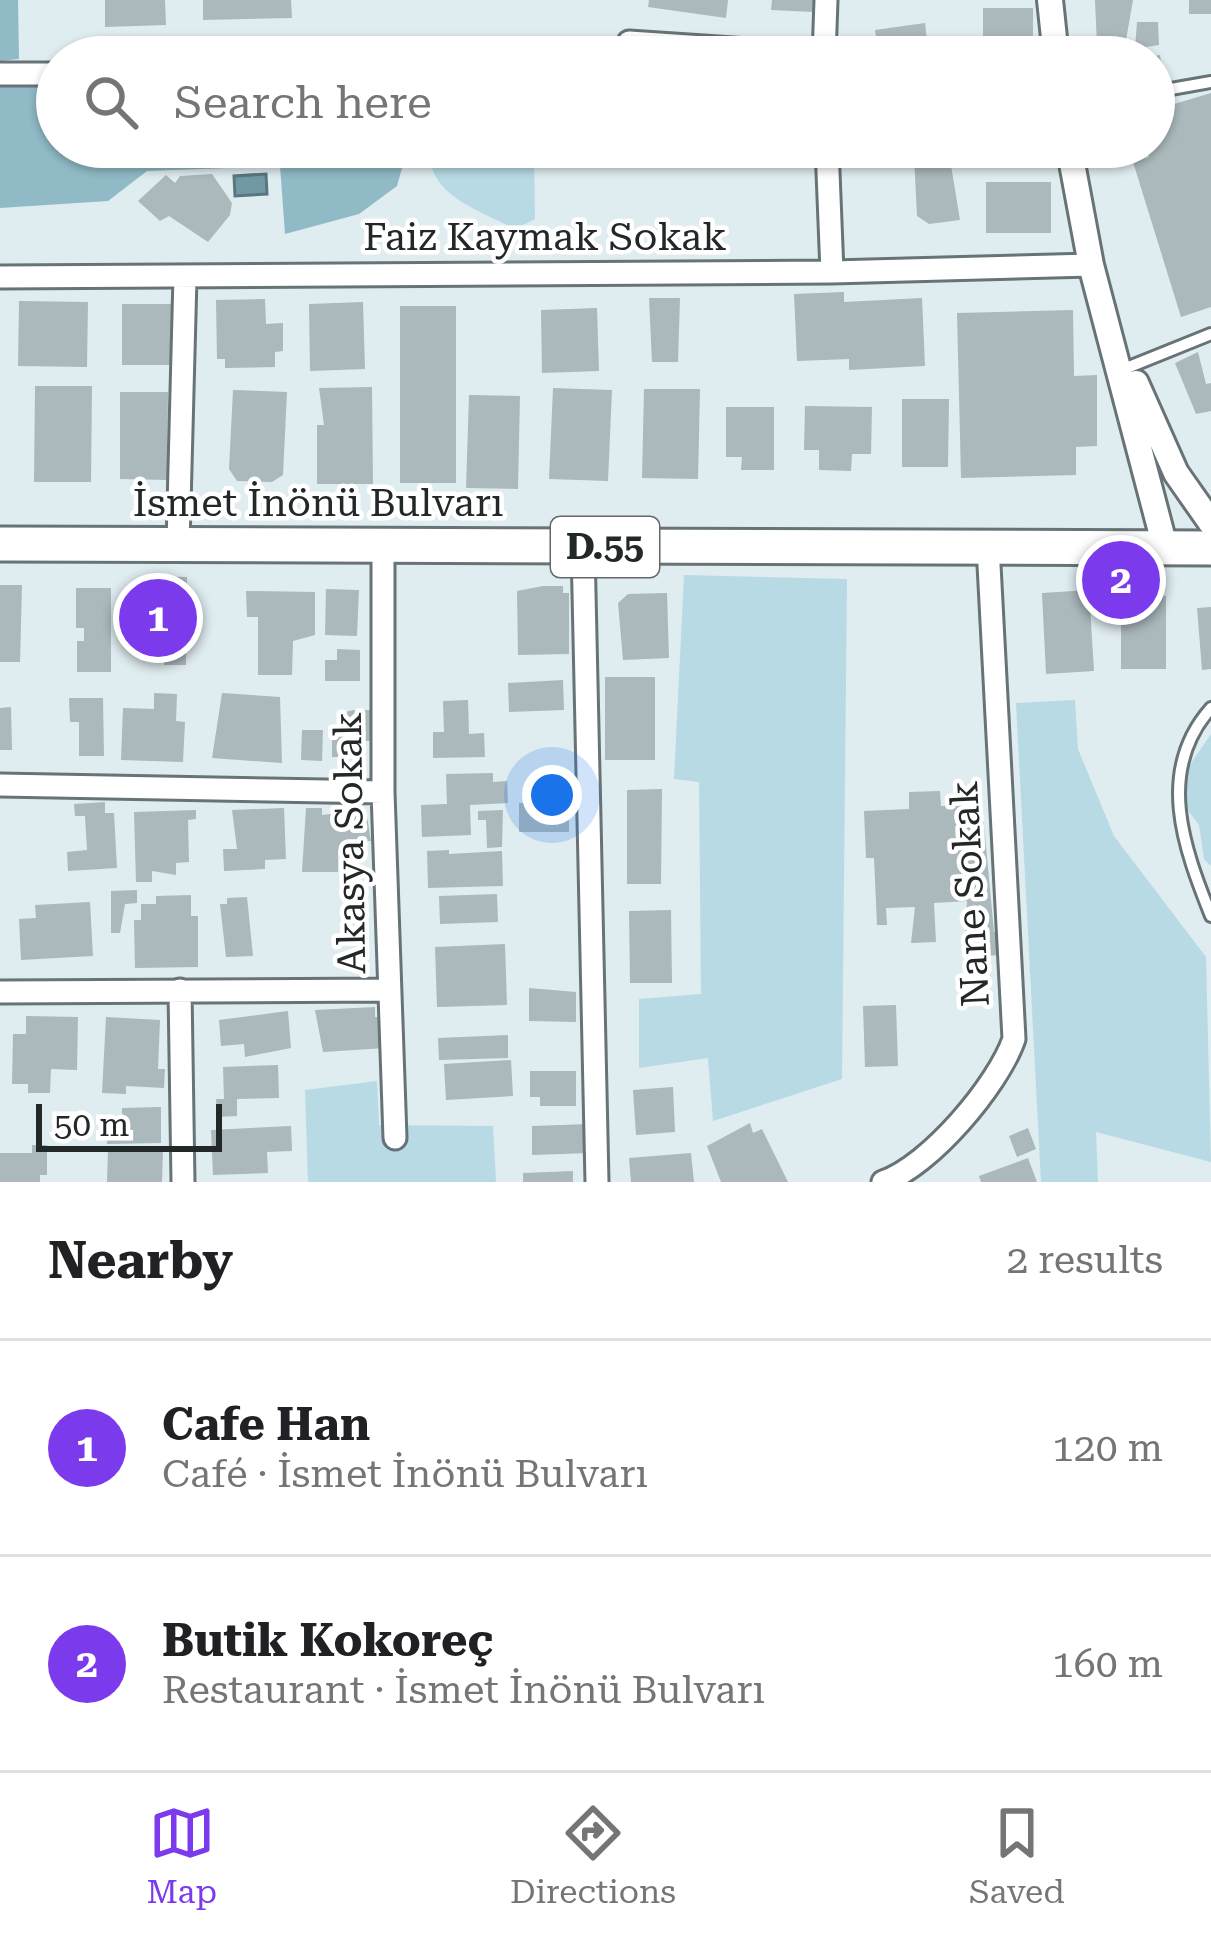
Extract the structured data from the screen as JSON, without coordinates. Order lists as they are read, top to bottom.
{
  "streets": {
    "main road": ["İsmet İnönü Bulvarı", "D.55"],
    "street": ["Faiz Kaymak Sokak", "Akasya Sokak", "Nane Sokak"]
  },
  "crossings": [
    ["İsmet İnönü Bulvarı", "Akasya Sokak"],
    ["İsmet İnönü Bulvarı", "Nane Sokak"]
  ],
  "scale_bar": "50 m",
  "page": {
    "search": "Search here",
    "pins": ["2", "1"],
    "scale": "50 m",
    "heading": ["Nearby", "2 results"],
    "list": [
      {
        "mark": "1",
        "name": "Cafe Han",
        "note": "Café · İsmet İnönü Bulvarı",
        "value": "120 m"
      },
      {
        "mark": "2",
        "name": "Butik Kokoreç",
        "note": "Restaurant · İsmet İnönü Bulvarı",
        "value": "160 m"
      }
    ],
    "nav": ["Map", "Directions", "Saved"]
  }
}
